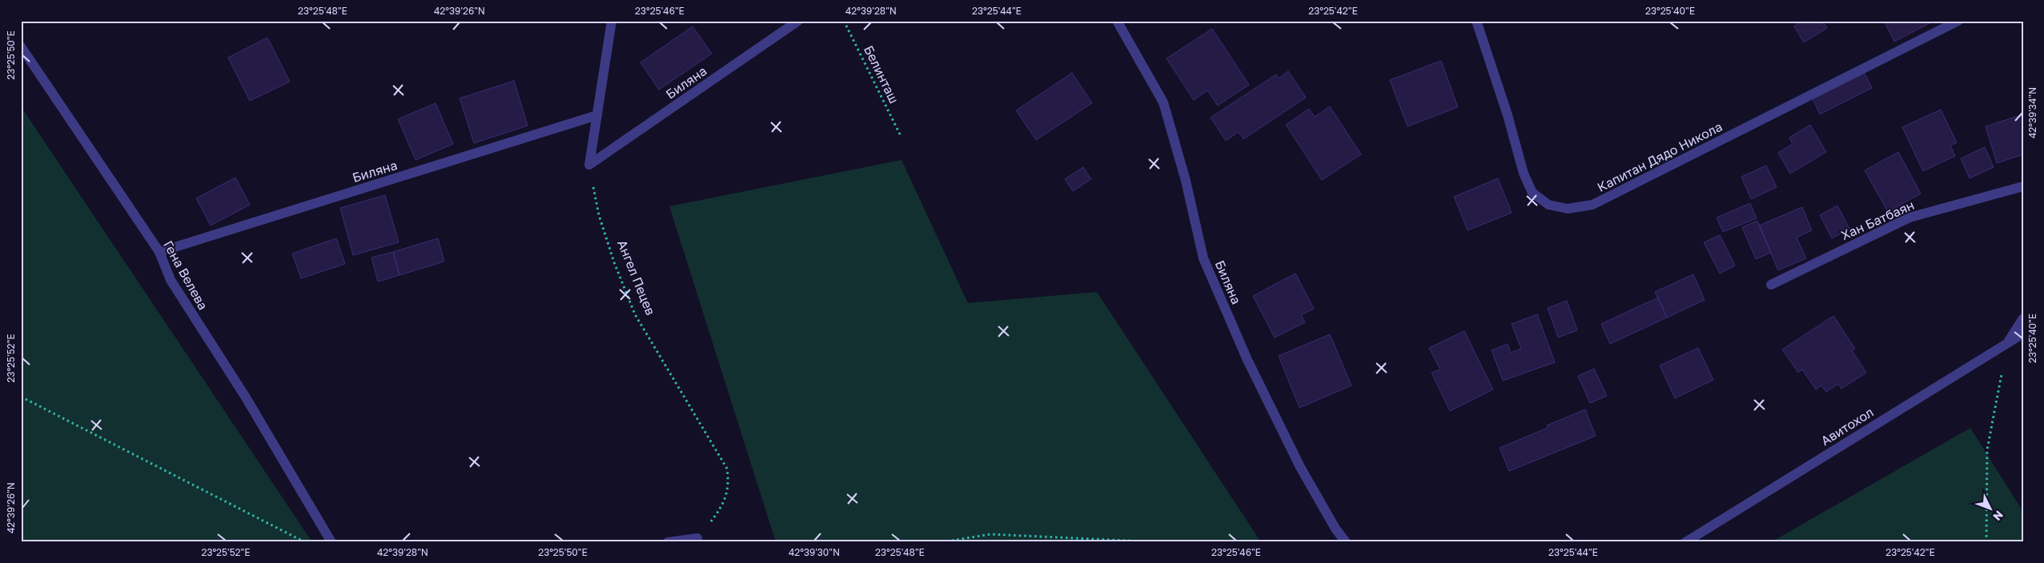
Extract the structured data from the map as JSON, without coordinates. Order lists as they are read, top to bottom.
{
  "streets": {
    "street": [
      "Биляна",
      "Капитан Дядо Никола",
      "Хан Батбаян",
      "Гена Велева",
      "Авитохол"
    ],
    "path": ["Белинташ", "Ангел Пецев"]
  },
  "crossings": [
    ["Биляна", "Гена Велева"],
    ["Биляна", "Ангел Пецев"]
  ],
  "north": "bottom right",
  "coordinates": [
    "23°25'48\"E",
    "42°39'26\"N",
    "23°25'46\"E",
    "42°39'28\"N",
    "23°25'44\"E",
    "23°25'42\"E",
    "23°25'40\"E",
    "23°25'50\"E",
    "42°39'34\"N",
    "23°25'52\"E",
    "42°39'30\"N"
  ]
}
